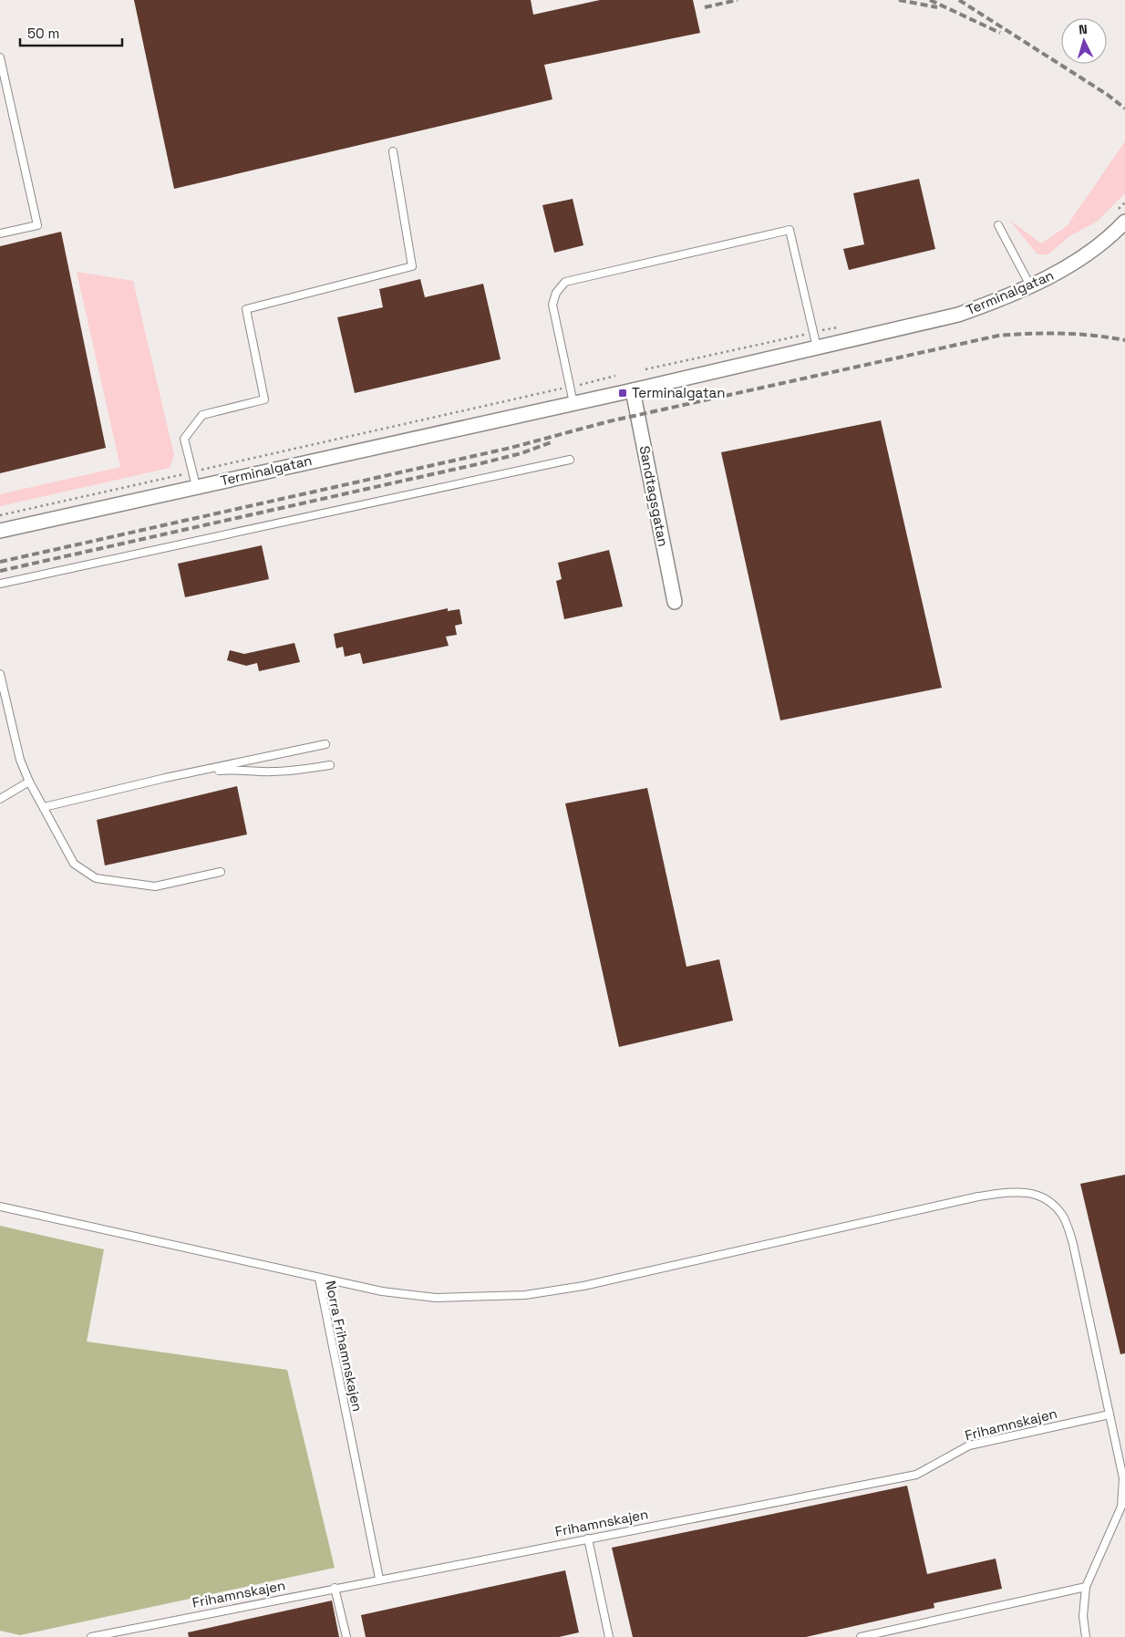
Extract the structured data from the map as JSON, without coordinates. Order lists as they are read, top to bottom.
{
  "streets": {
    "street": ["Terminalgatan", "Sandtagsgatan"],
    "lane": ["Norra Frihamnskajen", "Frihamnskajen"]
  },
  "crossings": [
    ["Terminalgatan", "Sandtagsgatan"],
    ["Norra Frihamnskajen", "Frihamnskajen"]
  ],
  "places": {
    "transit": ["Terminalgatan"]
  },
  "scale_bar": "50 m",
  "north": "top"
}
